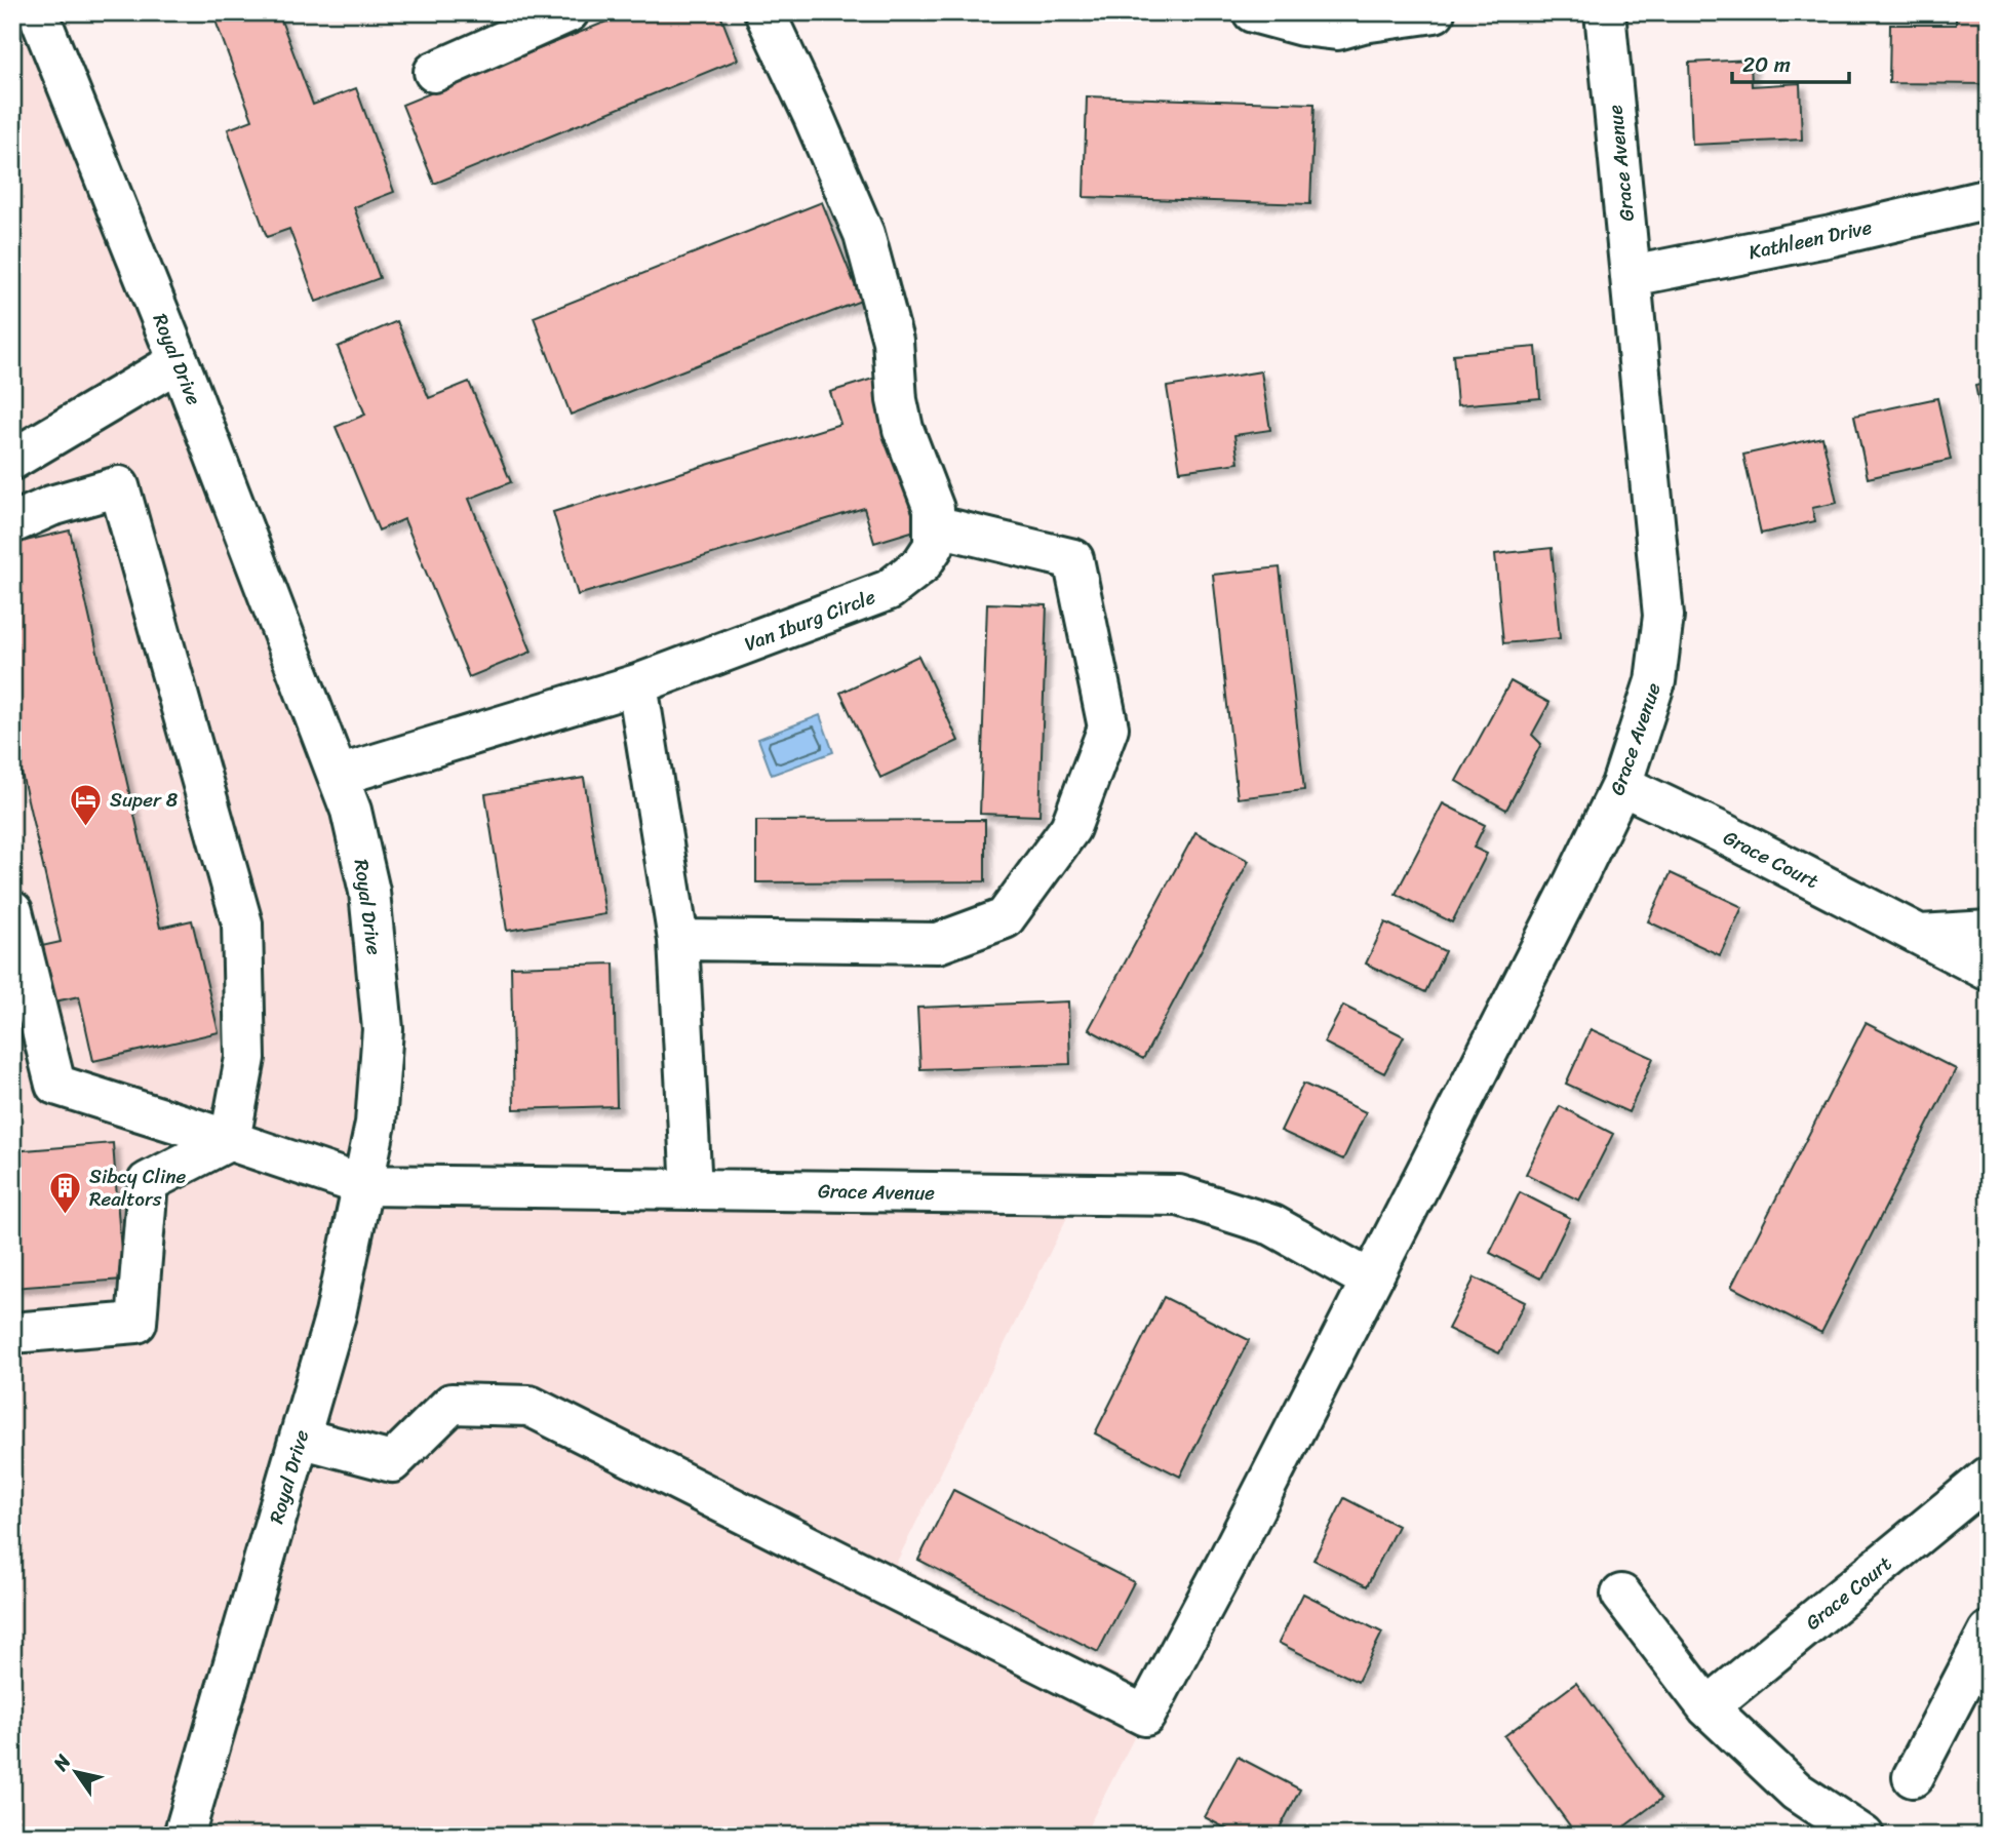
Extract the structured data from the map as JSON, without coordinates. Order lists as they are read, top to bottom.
{
  "streets": {
    "street": [
      "Grace Avenue",
      "Kathleen Drive",
      "Royal Drive",
      "Van Iburg Circle",
      "Grace Court"
    ]
  },
  "crossings": [
    ["Grace Avenue", "Kathleen Drive"],
    ["Grace Avenue", "Royal Drive"],
    ["Grace Avenue", "Grace Court"],
    ["Royal Drive", "Van Iburg Circle"]
  ],
  "places": {
    "hotel": ["Super 8"],
    "building": ["Sibcy Cline Realtors"]
  },
  "scale_bar": "20 m",
  "north": "top left"
}
